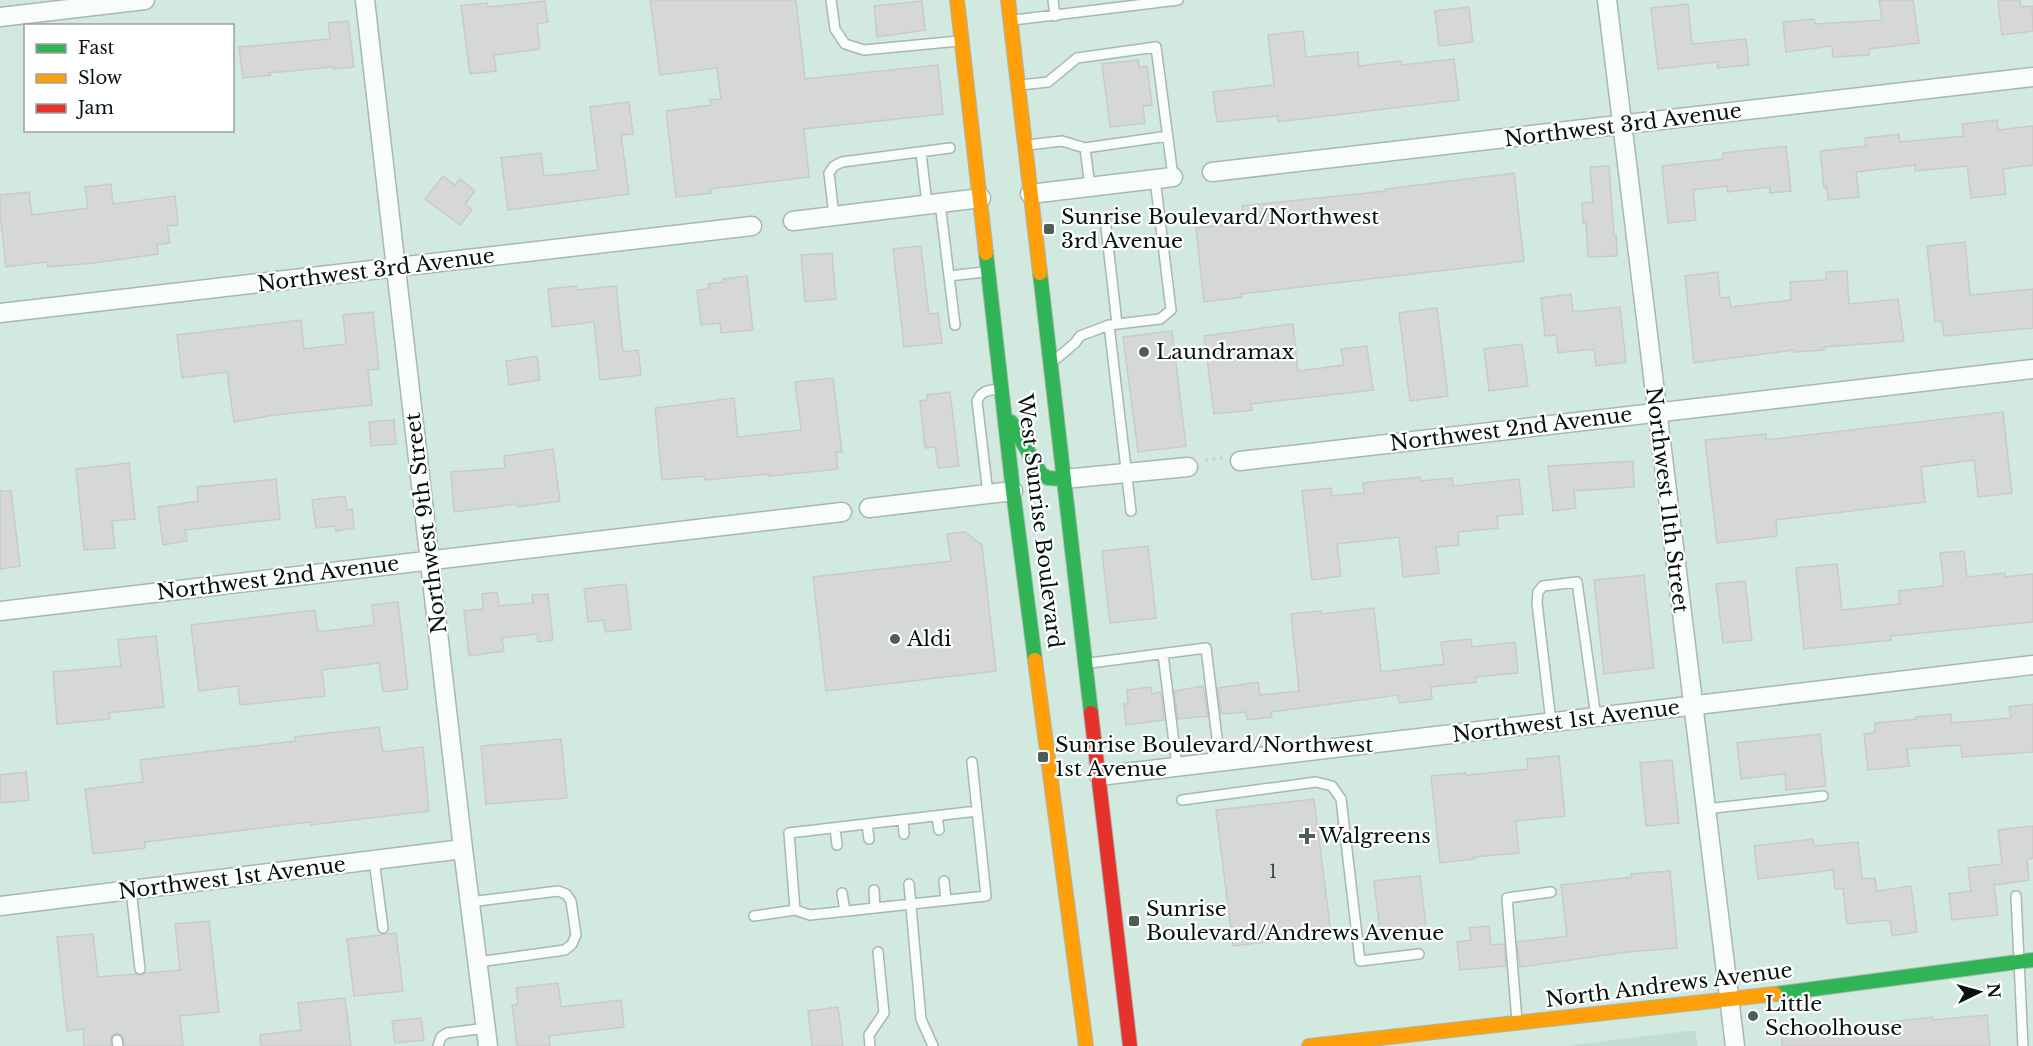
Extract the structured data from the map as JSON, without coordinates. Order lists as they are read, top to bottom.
{
  "streets": {
    "main road": ["West Sunrise Boulevard", "North Andrews Avenue"],
    "street": [
      "Northwest 3rd Avenue",
      "Northwest 2nd Avenue",
      "Northwest 11th Street",
      "Northwest 9th Street",
      "Northwest 1st Avenue"
    ]
  },
  "crossings": [
    ["Northwest 3rd Avenue", "Northwest 11th Street"],
    ["Northwest 3rd Avenue", "Northwest 9th Street"],
    ["Northwest 2nd Avenue", "Northwest 11th Street"],
    ["Northwest 2nd Avenue", "Northwest 9th Street"],
    ["Northwest 11th Street", "Northwest 1st Avenue"],
    ["Northwest 11th Street", "North Andrews Avenue"],
    ["West Sunrise Boulevard", "Northwest 1st Avenue"],
    ["Northwest 9th Street", "Northwest 1st Avenue"]
  ],
  "places": {
    "transit": ["Sunrise Boulevard/Northwest 3rd Avenue", "Sunrise Boulevard/Northwest 1st Avenue", "Sunrise Boulevard/Andrews Avenue"],
    "other": ["Laundramax", "Aldi", "Little Schoolhouse"],
    "health": ["Walgreens"]
  },
  "house_numbers": ["1"],
  "legend": ["Fast", "Slow", "Jam"],
  "north": "right"
}
